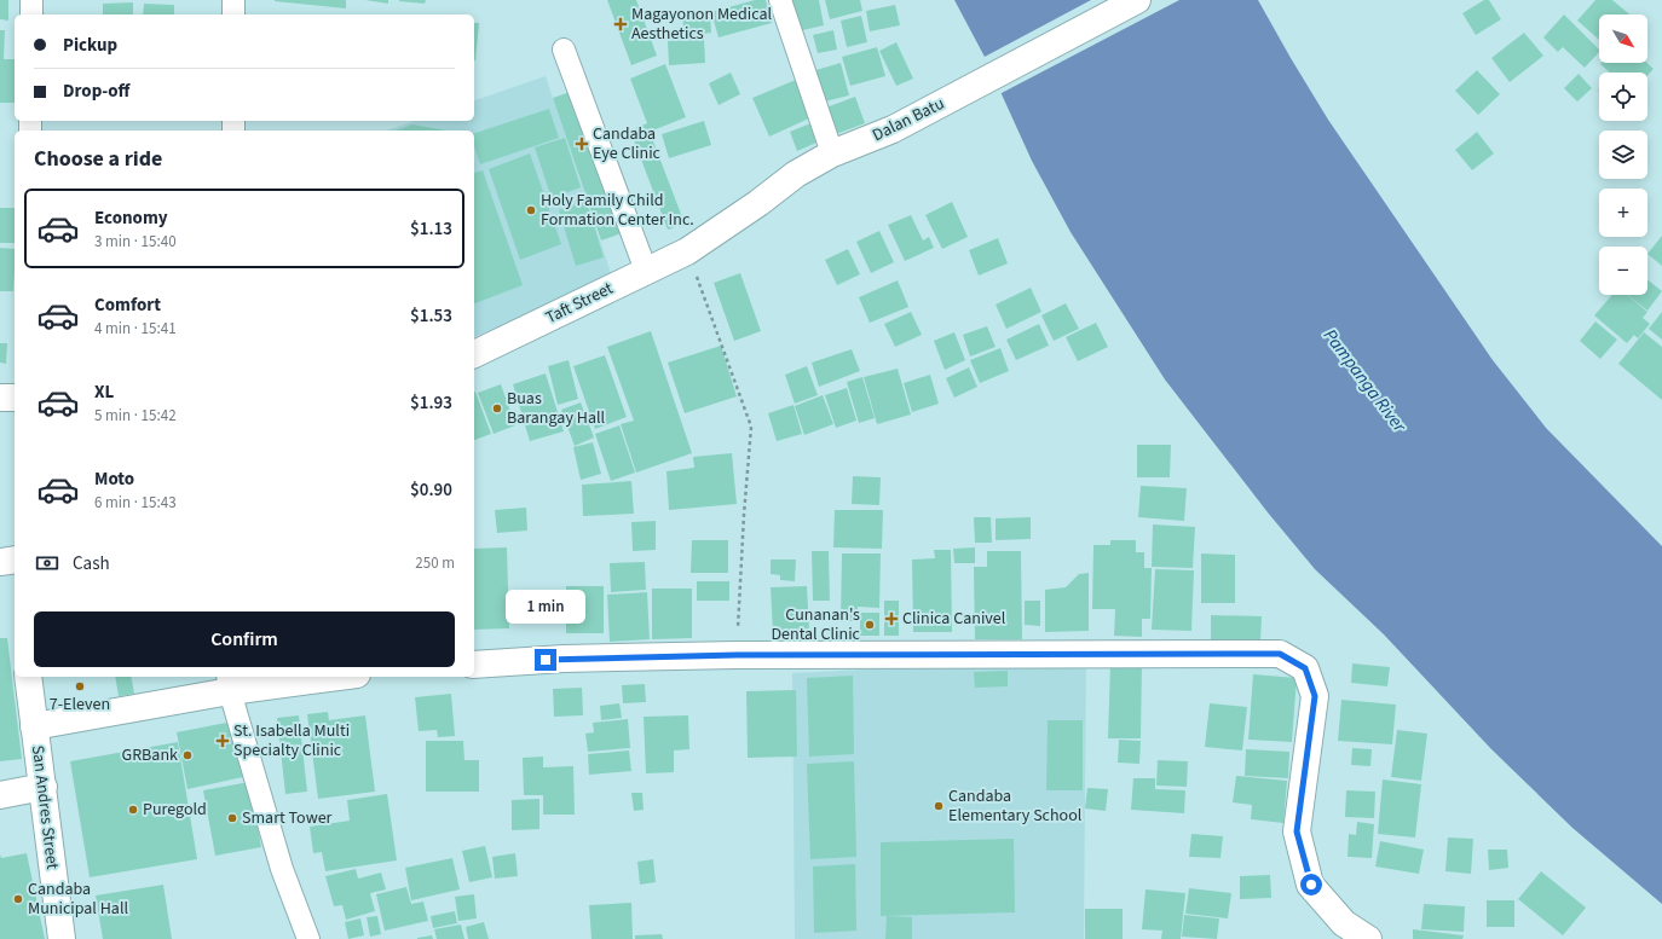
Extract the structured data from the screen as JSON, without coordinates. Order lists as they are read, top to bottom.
{
  "streets": {
    "street": ["Dalan Batu", "Taft Street", "San Andres Street"]
  },
  "crossings": [
    ["Dalan Batu", "Taft Street"]
  ],
  "water": ["Pampanga River"],
  "places": {
    "health": [
      "Magayonon Medical Aesthetics",
      "Candaba Eye Clinic",
      "Clinica Canivel",
      "St. Isabella Multi Specialty Clinic"
    ],
    "other": [
      "Holy Family Child Formation Center Inc.",
      "Buas Barangay Hall",
      "Cunanan's Dental Clinic",
      "7-Eleven",
      "GRBank",
      "Candaba Elementary School",
      "Puregold",
      "Smart Tower",
      "Candaba Municipal Hall"
    ]
  },
  "north": "bottom right",
  "page": {
    "map_buttons": ["+", "−"],
    "banner": ["Pickup", "Drop-off"],
    "heading": "Choose a ride",
    "list": [
      {
        "name": "Economy",
        "note": "3 min · 15:40",
        "value": "$1.13"
      },
      {
        "name": "Comfort",
        "note": "4 min · 15:41",
        "value": "$1.53"
      },
      {
        "name": "XL",
        "note": "5 min · 15:42",
        "value": "$1.93"
      },
      {
        "name": "Moto",
        "note": "6 min · 15:43",
        "value": "$0.90"
      }
    ],
    "pay": ["Cash", "250 m"],
    "bubble": "1 min",
    "buttons": "Confirm"
  }
}
